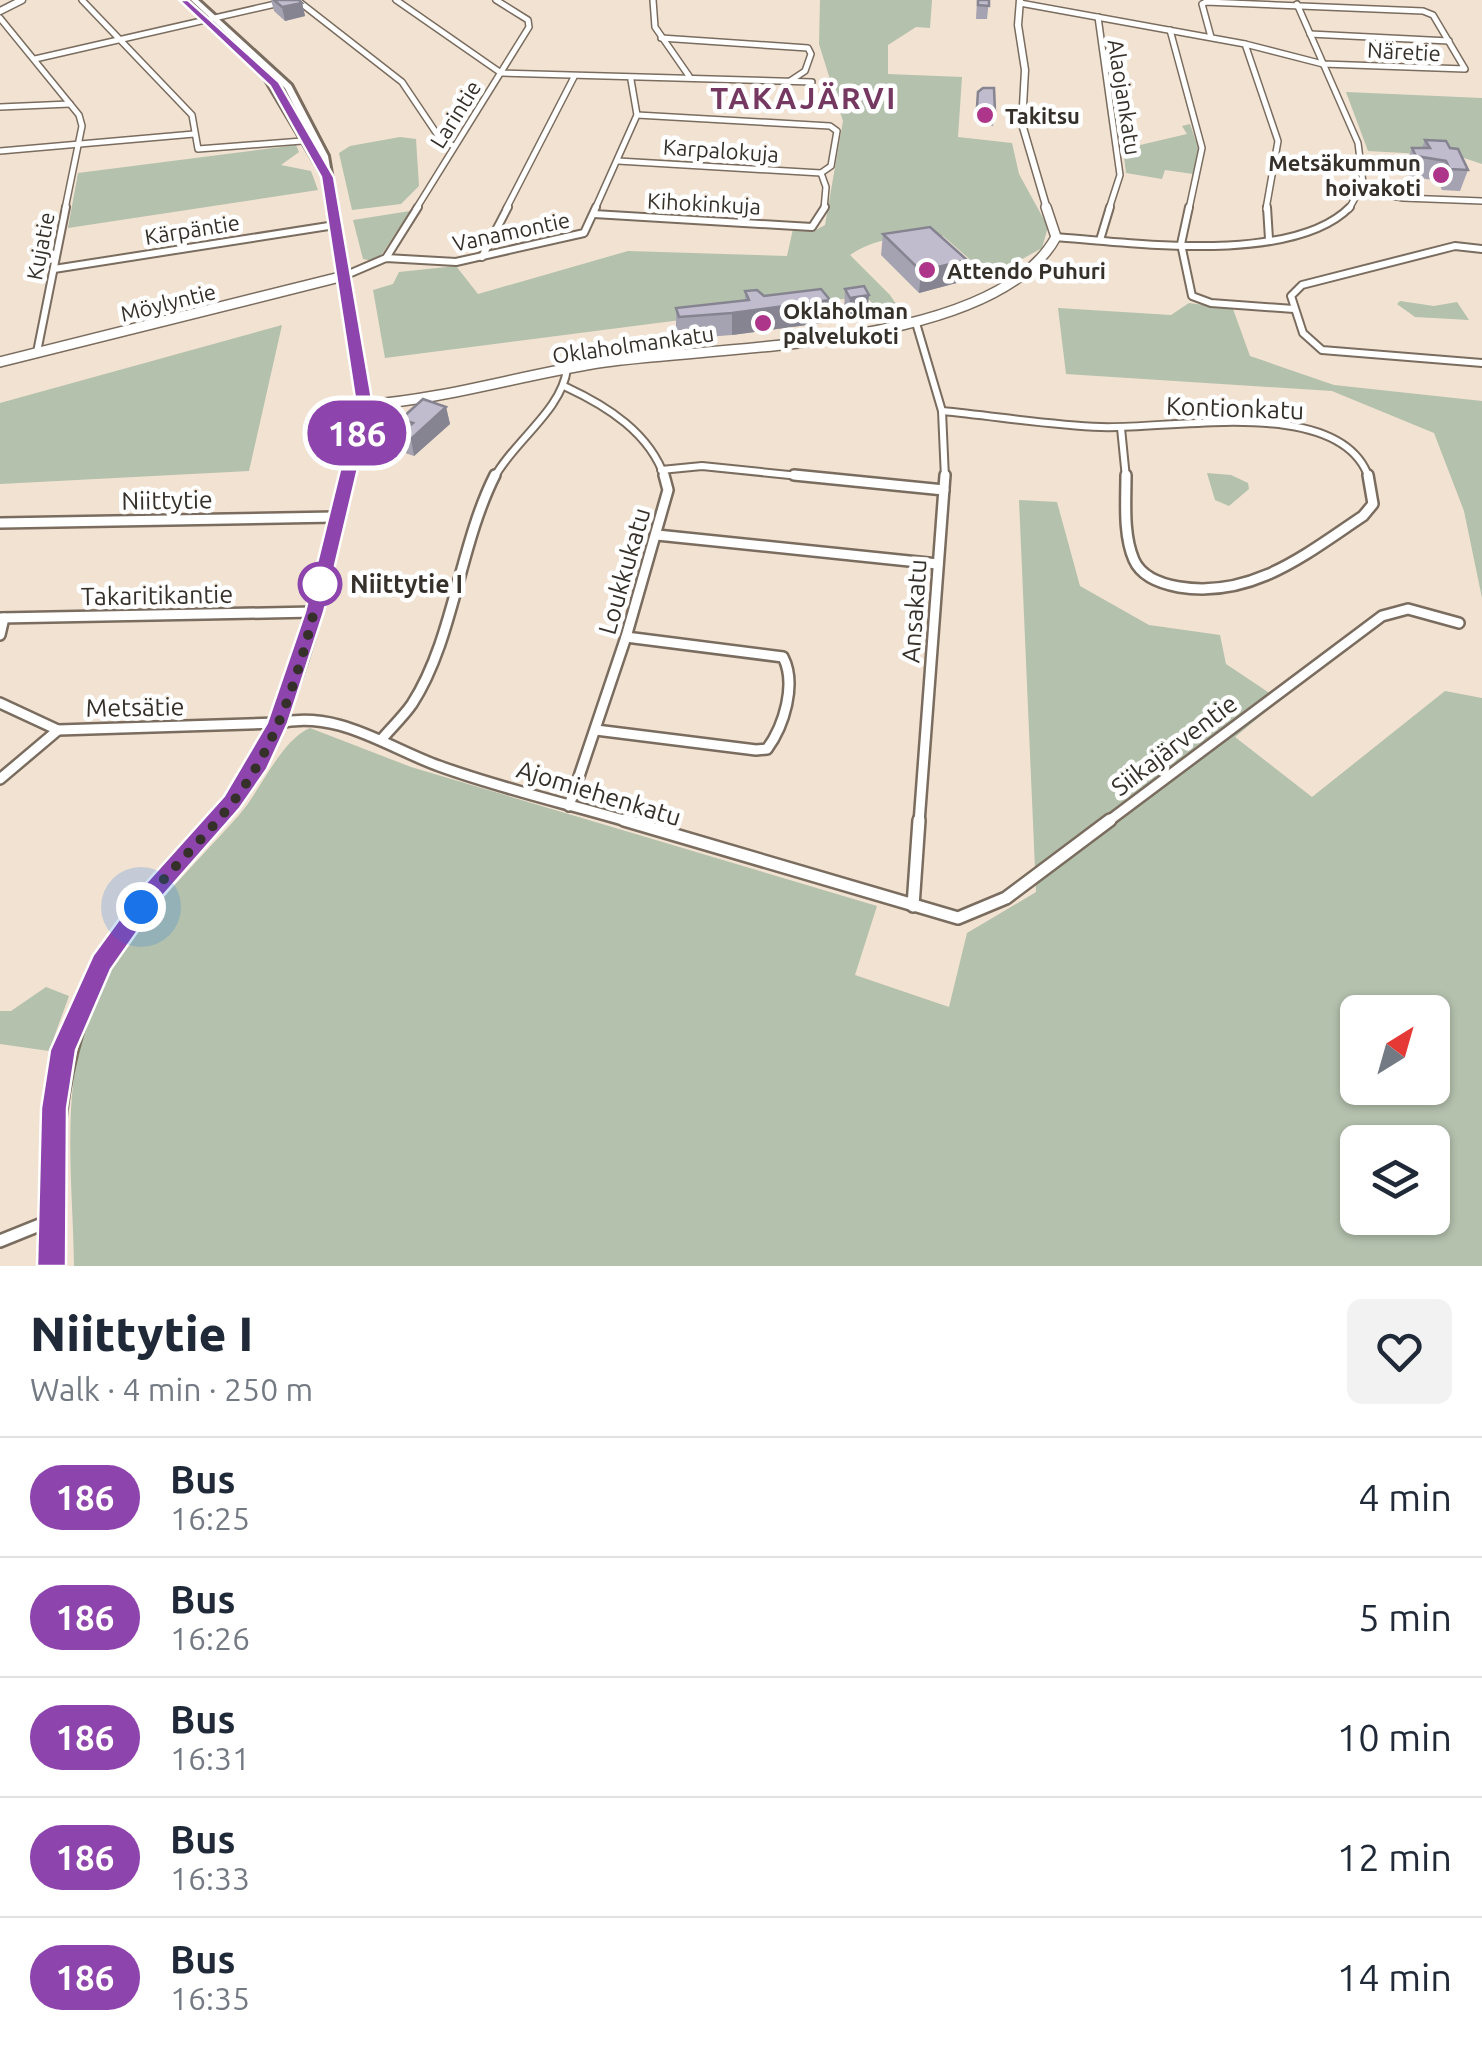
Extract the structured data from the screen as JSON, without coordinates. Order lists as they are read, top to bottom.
{
  "streets": {
    "street": [
      "Näretie",
      "Alaojankatu",
      "Larintie",
      "Karpalokuja",
      "Kihokinkuja",
      "Kärpäntie",
      "Vanamontie",
      "Kujatie",
      "Möylyntie",
      "Oklaholmankatu",
      "Kontionkatu",
      "Niittytie",
      "Loukkukatu",
      "Takaritikantie",
      "Ansakatu",
      "Metsätie",
      "Siikajärventie",
      "Ajomiehenkatu"
    ]
  },
  "crossings": [
    ["Larintie", "Vanamontie"],
    ["Karpalokuja", "Kihokinkuja"],
    ["Karpalokuja", "Vanamontie"],
    ["Kihokinkuja", "Vanamontie"],
    ["Kärpäntie", "Kujatie"],
    ["Vanamontie", "Möylyntie"],
    ["Kujatie", "Möylyntie"],
    ["Oklaholmankatu", "Ansakatu"],
    ["Kontionkatu", "Ansakatu"],
    ["Loukkukatu", "Ajomiehenkatu"],
    ["Ansakatu", "Siikajärventie"],
    ["Ansakatu", "Ajomiehenkatu"],
    ["Metsätie", "Ajomiehenkatu"],
    ["Siikajärventie", "Ajomiehenkatu"]
  ],
  "districts": ["TAKAJÄRVI"],
  "places": [
    "Takitsu",
    "Metsäkummun hoivakoti",
    "Attendo Puhuri",
    "Oklaholman palvelukoti",
    "Niittytie I"
  ],
  "lines": ["bus line 186"],
  "north": "top right",
  "page": {
    "on_map": "186",
    "heading": ["Niittytie I", "Walk · 4 min · 250 m"],
    "list": [
      {
        "mark": "186",
        "name": "Bus",
        "note": "16:25",
        "value": "4 min"
      },
      {
        "mark": "186",
        "name": "Bus",
        "note": "16:26",
        "value": "5 min"
      },
      {
        "mark": "186",
        "name": "Bus",
        "note": "16:31",
        "value": "10 min"
      },
      {
        "mark": "186",
        "name": "Bus",
        "note": "16:33",
        "value": "12 min"
      },
      {
        "mark": "186",
        "name": "Bus",
        "note": "16:35",
        "value": "14 min"
      }
    ]
  }
}
